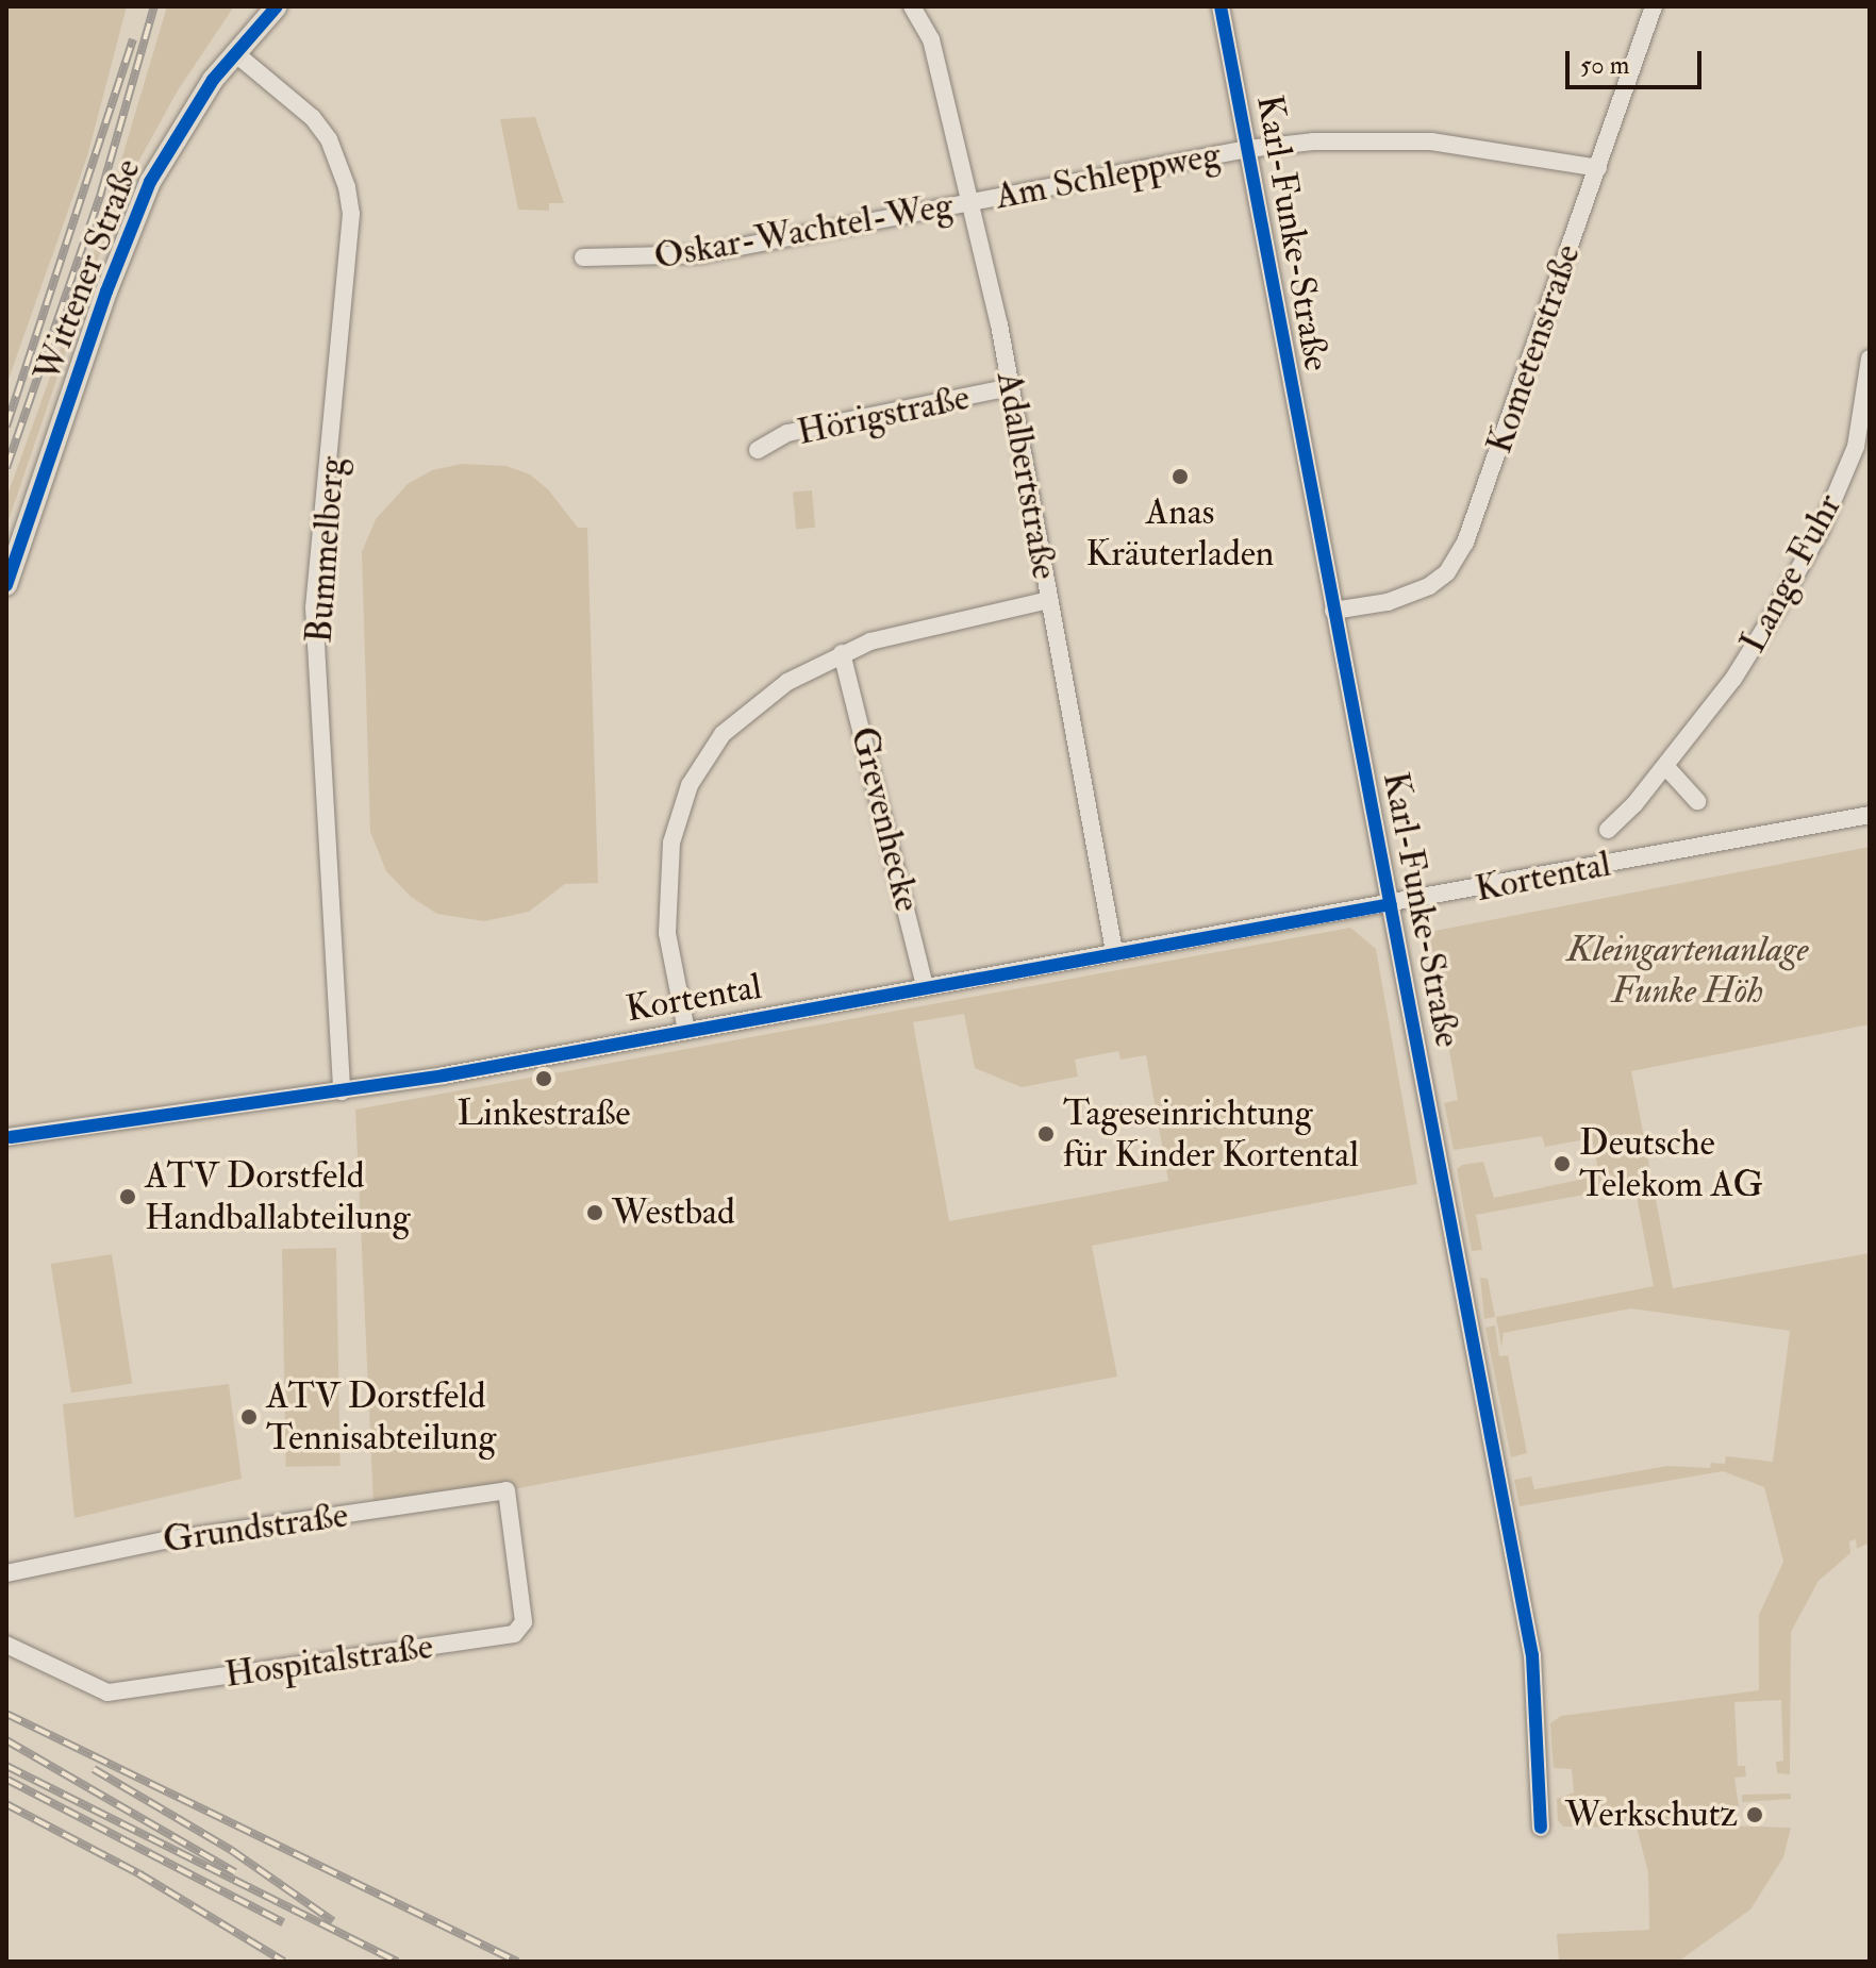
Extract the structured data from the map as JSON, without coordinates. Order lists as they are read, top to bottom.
{
  "streets": {
    "main road": ["Wittener Straße"],
    "street": [
      "Am Schleppweg",
      "Oskar-Wachtel-Weg",
      "Karl-Funke-Straße",
      "Kometenstraße",
      "Hörigstraße",
      "Adalbertstraße",
      "Bummelberg",
      "Lange Fuhr",
      "Grevenhecke",
      "Kortental",
      "Grundstraße",
      "Hospitalstraße"
    ]
  },
  "crossings": [
    ["Am Schleppweg", "Oskar-Wachtel-Weg"],
    ["Am Schleppweg", "Karl-Funke-Straße"],
    ["Am Schleppweg", "Kometenstraße"],
    ["Am Schleppweg", "Adalbertstraße"],
    ["Oskar-Wachtel-Weg", "Adalbertstraße"],
    ["Karl-Funke-Straße", "Kometenstraße"],
    ["Karl-Funke-Straße", "Kortental"],
    ["Wittener Straße", "Bummelberg"],
    ["Hörigstraße", "Adalbertstraße"],
    ["Adalbertstraße", "Kortental"],
    ["Bummelberg", "Kortental"],
    ["Grevenhecke", "Kortental"],
    ["Grundstraße", "Hospitalstraße"]
  ],
  "parks": ["Kleingartenanlage Funke Höh"],
  "places": [
    "Anas Kräuterladen",
    "Linkestraße",
    "Tageseinrichtung für Kinder Kortental",
    "Deutsche Telekom AG",
    "ATV Dorstfeld Handballabteilung",
    "Westbad",
    "ATV Dorstfeld Tennisabteilung",
    "Werkschutz"
  ],
  "scale_bar": "50 m"
}
